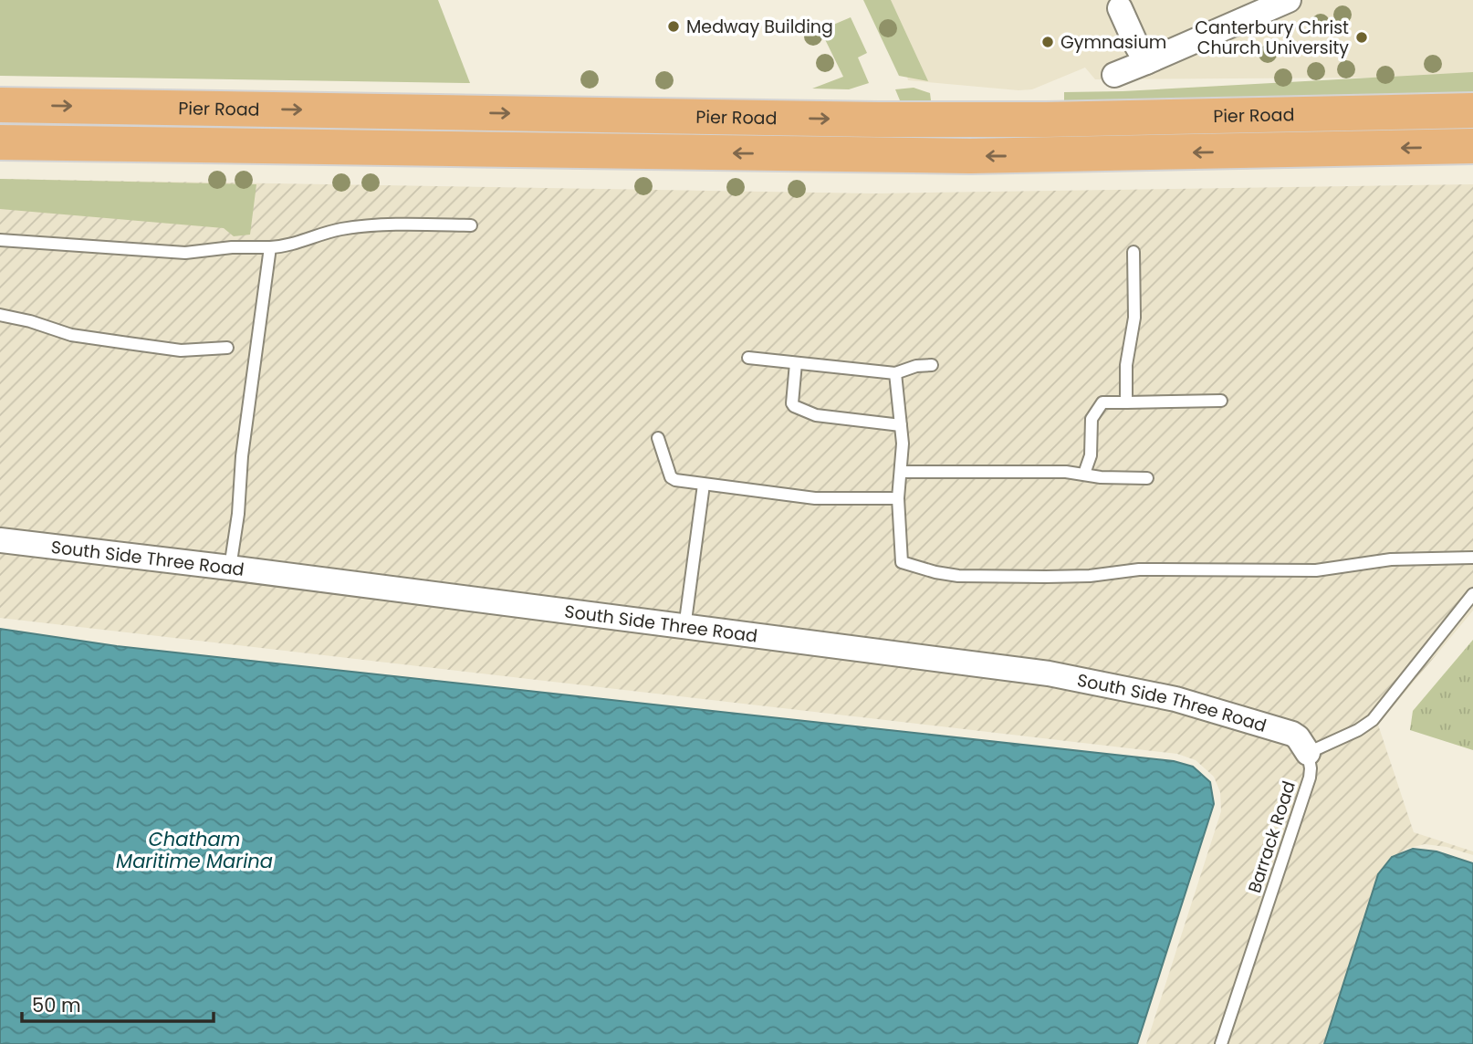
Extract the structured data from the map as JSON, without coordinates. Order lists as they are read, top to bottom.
{
  "streets": {
    "main road": ["Pier Road"],
    "street": ["South Side Three Road"],
    "lane": ["Barrack Road"]
  },
  "crossings": [
    ["South Side Three Road", "Barrack Road"]
  ],
  "water": ["Chatham Maritime Marina"],
  "places": ["Medway Building", "Canterbury Christ Church University", "Gymnasium"],
  "scale_bar": "50 m"
}
